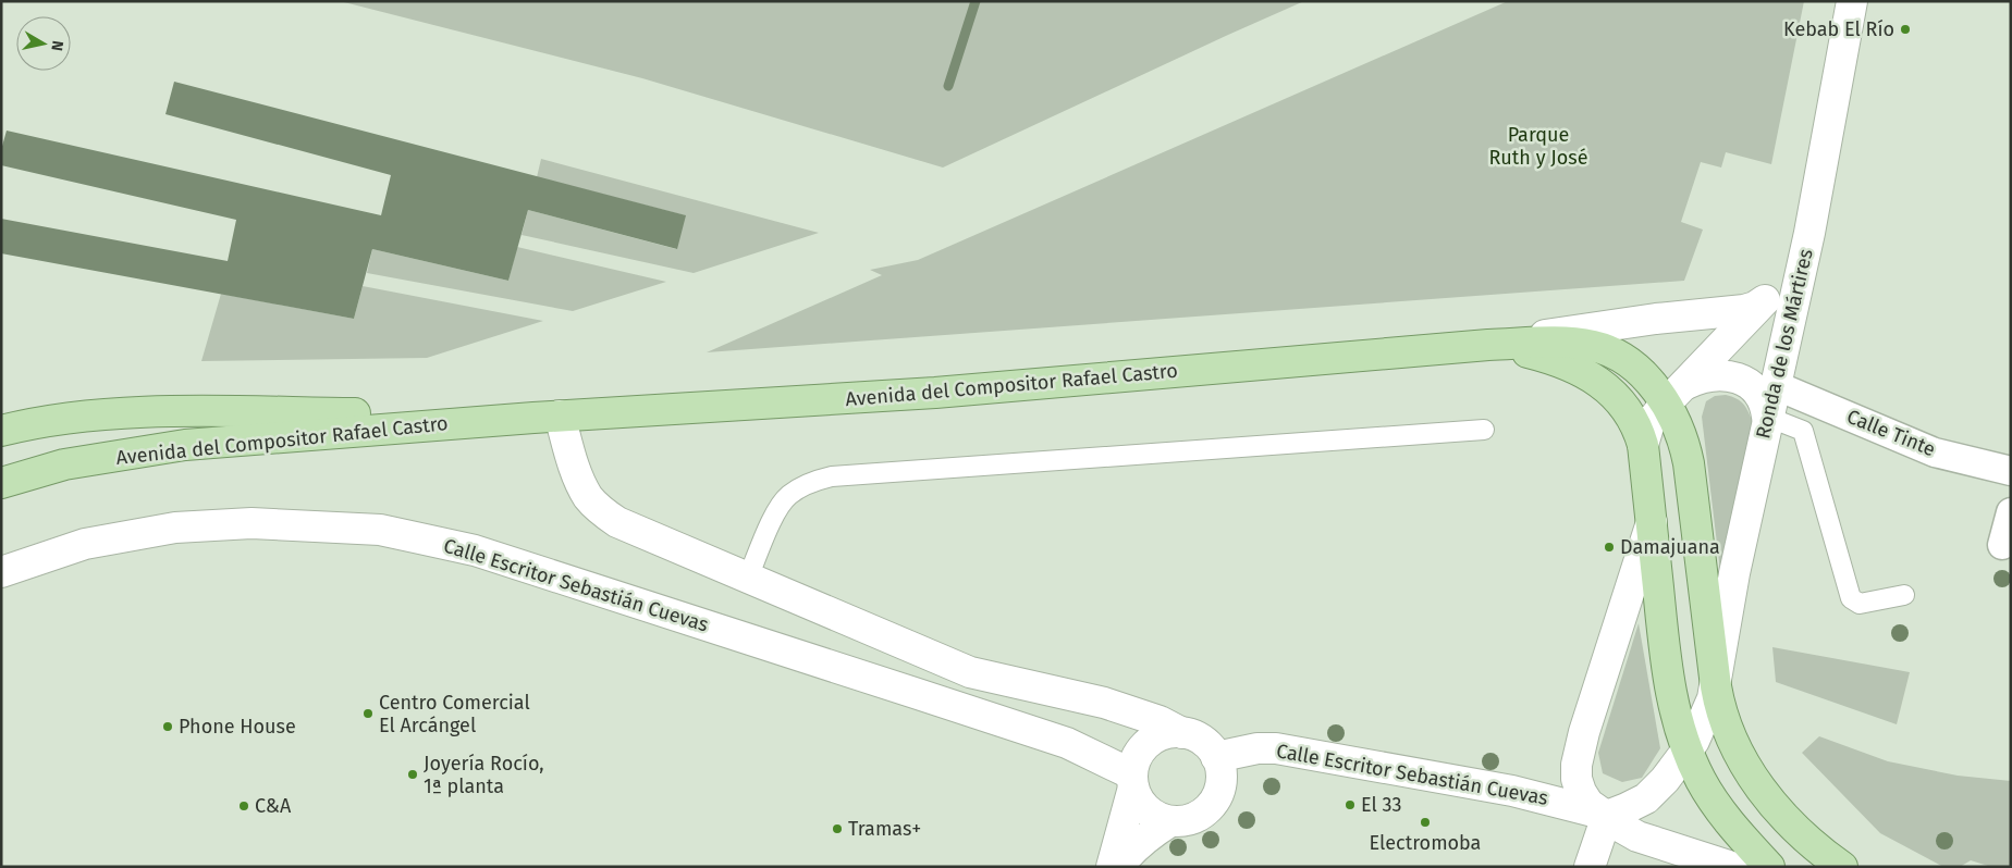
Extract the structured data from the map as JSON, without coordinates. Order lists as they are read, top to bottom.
{
  "streets": {
    "main road": ["Avenida del Compositor Rafael Castro"],
    "street": ["Ronda de los Mártires", "Calle Tinte", "Calle Escritor Sebastián Cuevas"]
  },
  "crossings": [
    ["Ronda de los Mártires", "Calle Tinte"],
    ["Ronda de los Mártires", "Calle Escritor Sebastián Cuevas"]
  ],
  "parks": ["Parque Ruth y José"],
  "places": [
    "Kebab El Río",
    "Damajuana",
    "Centro Comercial El Arcángel",
    "Phone House",
    "Joyería Rocío, 1ª planta",
    "El 33",
    "C&A",
    "Electromoba",
    "Tramas+"
  ],
  "north": "right"
}
